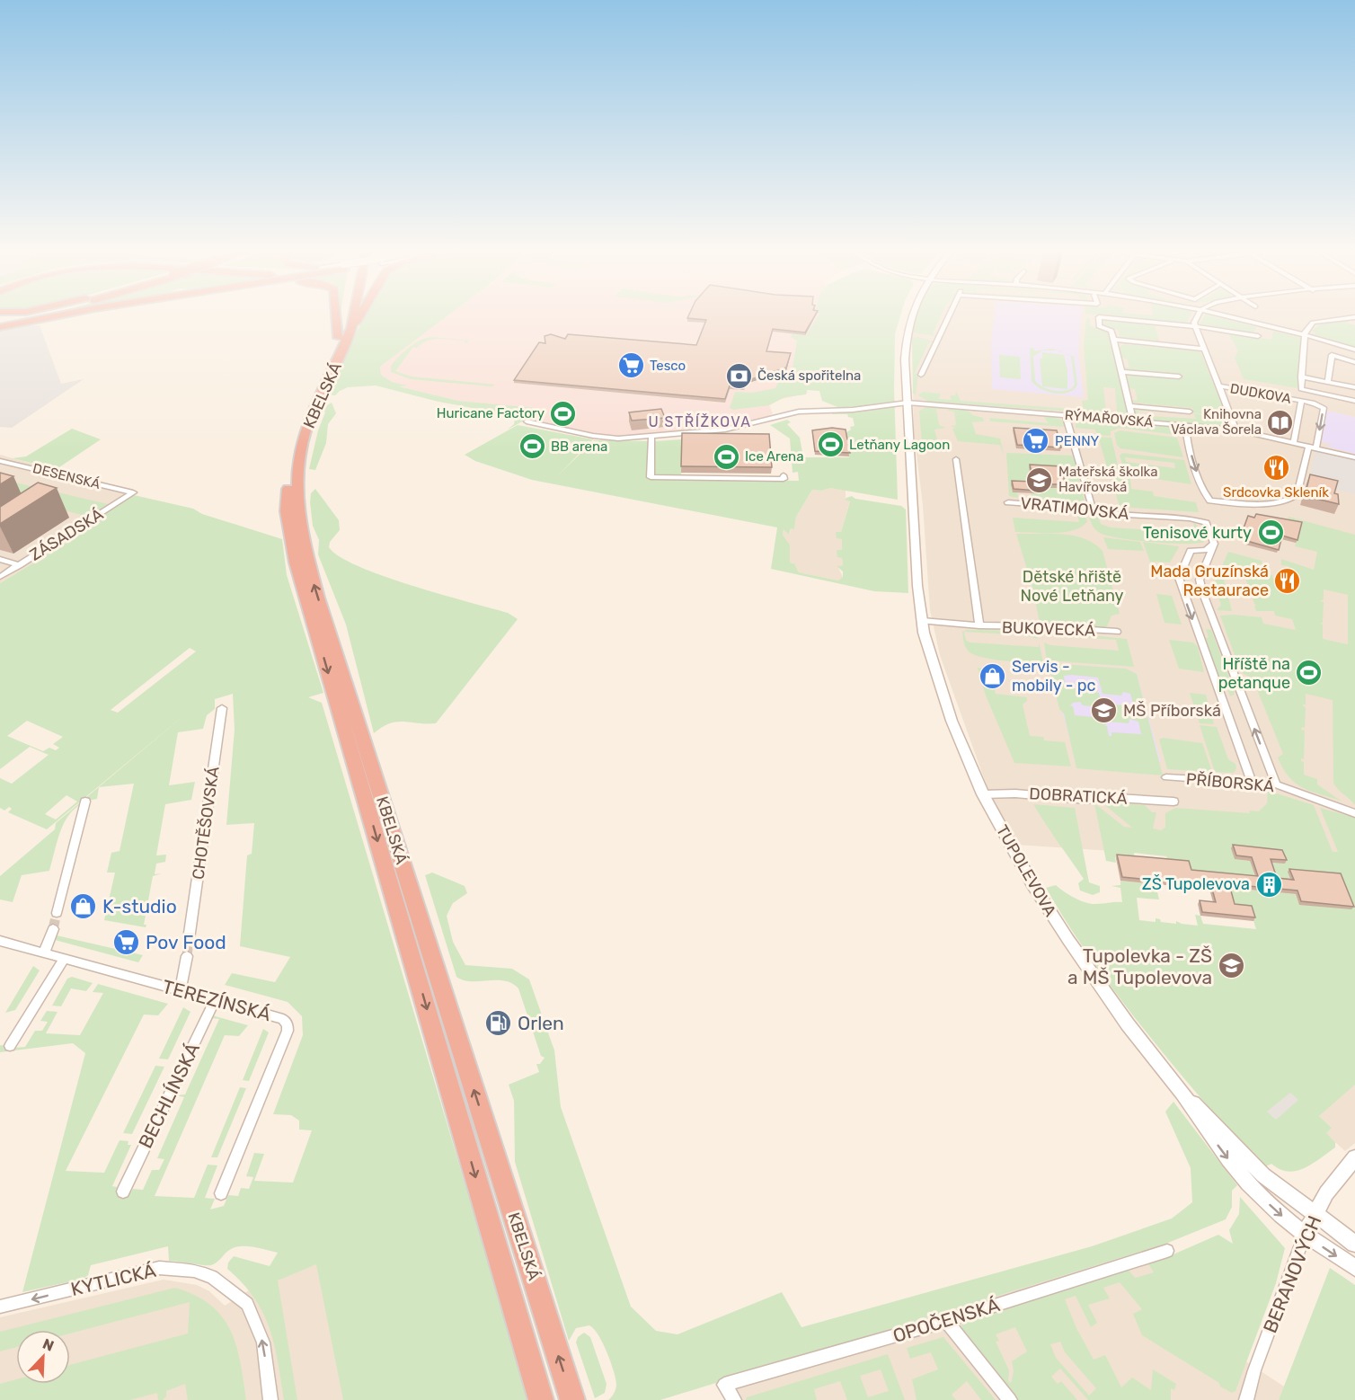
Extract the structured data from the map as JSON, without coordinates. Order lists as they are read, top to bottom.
{
  "streets": {
    "highway": ["KBELSKÁ"],
    "main road": ["TUPOLEVOVA", "BERANOVÝCH"],
    "street": [
      "DUDKOVA",
      "RÝMAŘOVSKÁ",
      "DESENSKÁ",
      "VRATIMOVSKÁ",
      "ZÁSADSKÁ",
      "BUKOVECKÁ",
      "PŘÍBORSKÁ",
      "DOBRATICKÁ",
      "CHOTĚŠOVSKÁ",
      "TEREZÍNSKÁ",
      "BECHLÍNSKÁ",
      "KYTLICKÁ",
      "OPOČENSKÁ"
    ]
  },
  "crossings": [
    ["RÝMAŘOVSKÁ", "TUPOLEVOVA"],
    ["DESENSKÁ", "ZÁSADSKÁ"],
    ["DOBRATICKÁ", "TUPOLEVOVA"],
    ["TUPOLEVOVA", "BERANOVÝCH"],
    ["TEREZÍNSKÁ", "BECHLÍNSKÁ"]
  ],
  "districts": ["U STŘÍŽKOVA"],
  "parks": ["Dětské hřiště Nové Letňany"],
  "places": {
    "supermarket": ["Tesco", "PENNY", "Pov Food"],
    "bank": ["Česká spořitelna"],
    "sports": [
      "Huricane Factory",
      "Letňany Lagoon",
      "BB arena",
      "Ice Arena",
      "Tenisové kurty",
      "Hříště na petanque"
    ],
    "library": ["Knihovna Václava Šorela"],
    "restaurant": ["Srdcovka Skleník", "Mada Gruzínská Restaurace"],
    "school or university": ["Mateřská školka Havířovská", "MŠ Příborská", "Tupolevka - ZŠ a MŠ Tupolevova"],
    "shop": ["Servis - mobily - pc", "K-studio"],
    "building": ["ZŠ Tupolevova"],
    "fuel station": ["Orlen"]
  },
  "north": "top right"
}
